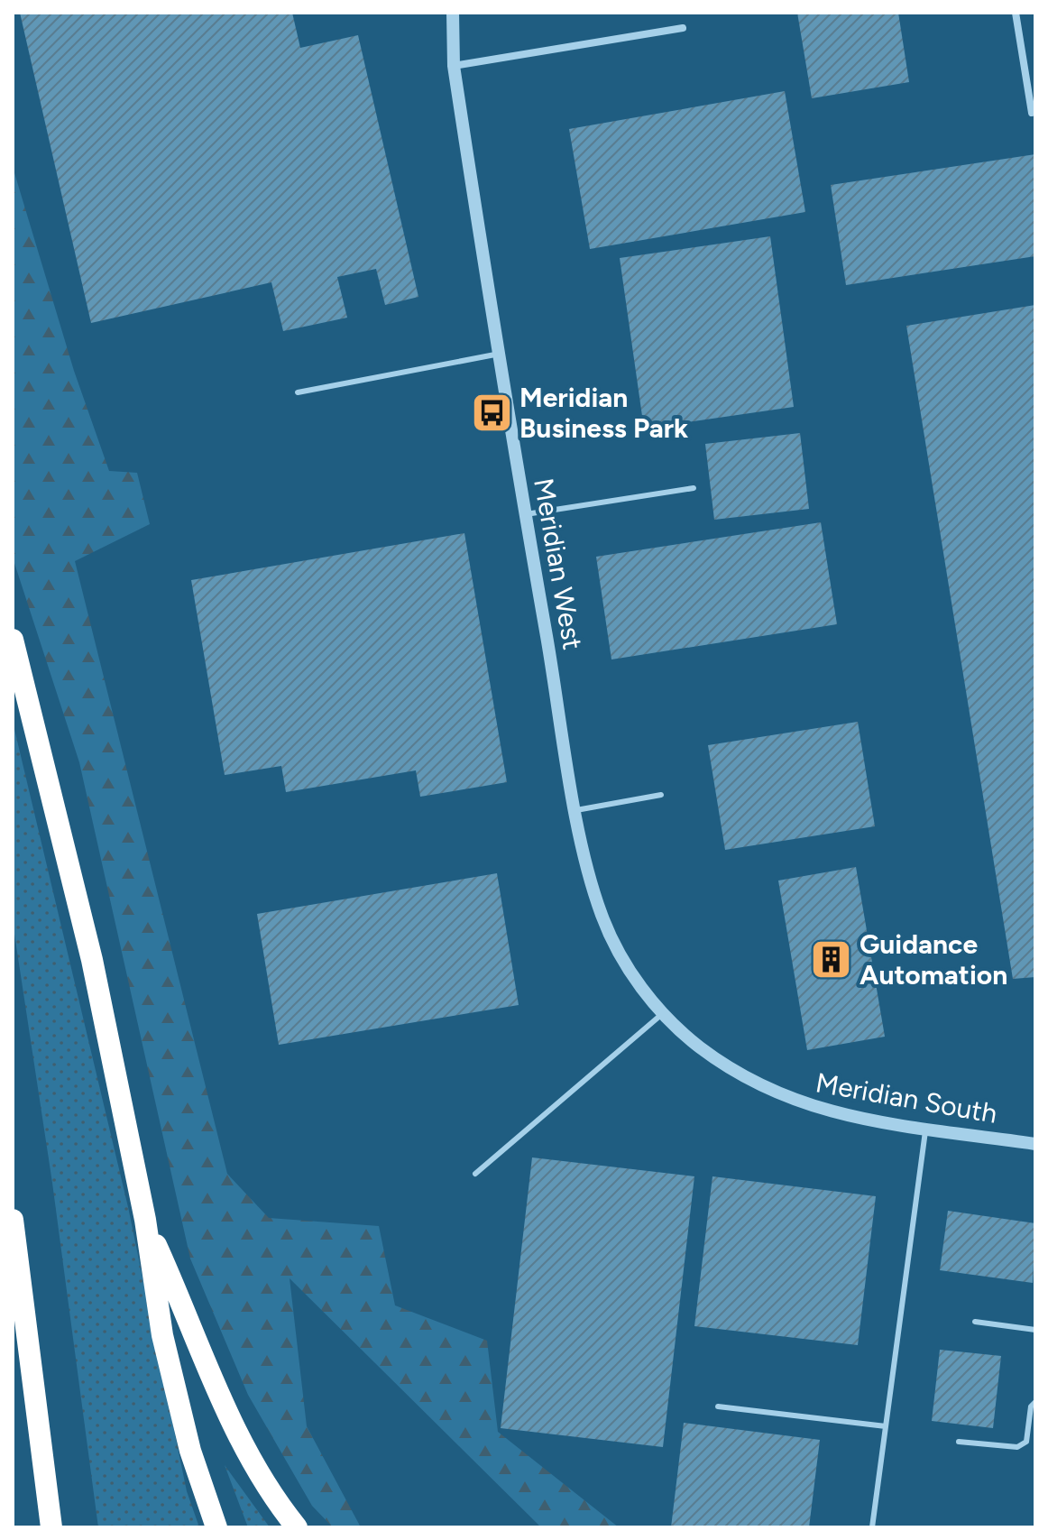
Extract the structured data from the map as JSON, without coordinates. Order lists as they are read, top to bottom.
{
  "streets": {
    "street": ["Meridian West", "Meridian South"]
  },
  "crossings": [
    ["Meridian West", "Meridian South"]
  ],
  "places": {
    "bus stop": ["Meridian Business Park"],
    "building": ["Guidance Automation"]
  }
}
